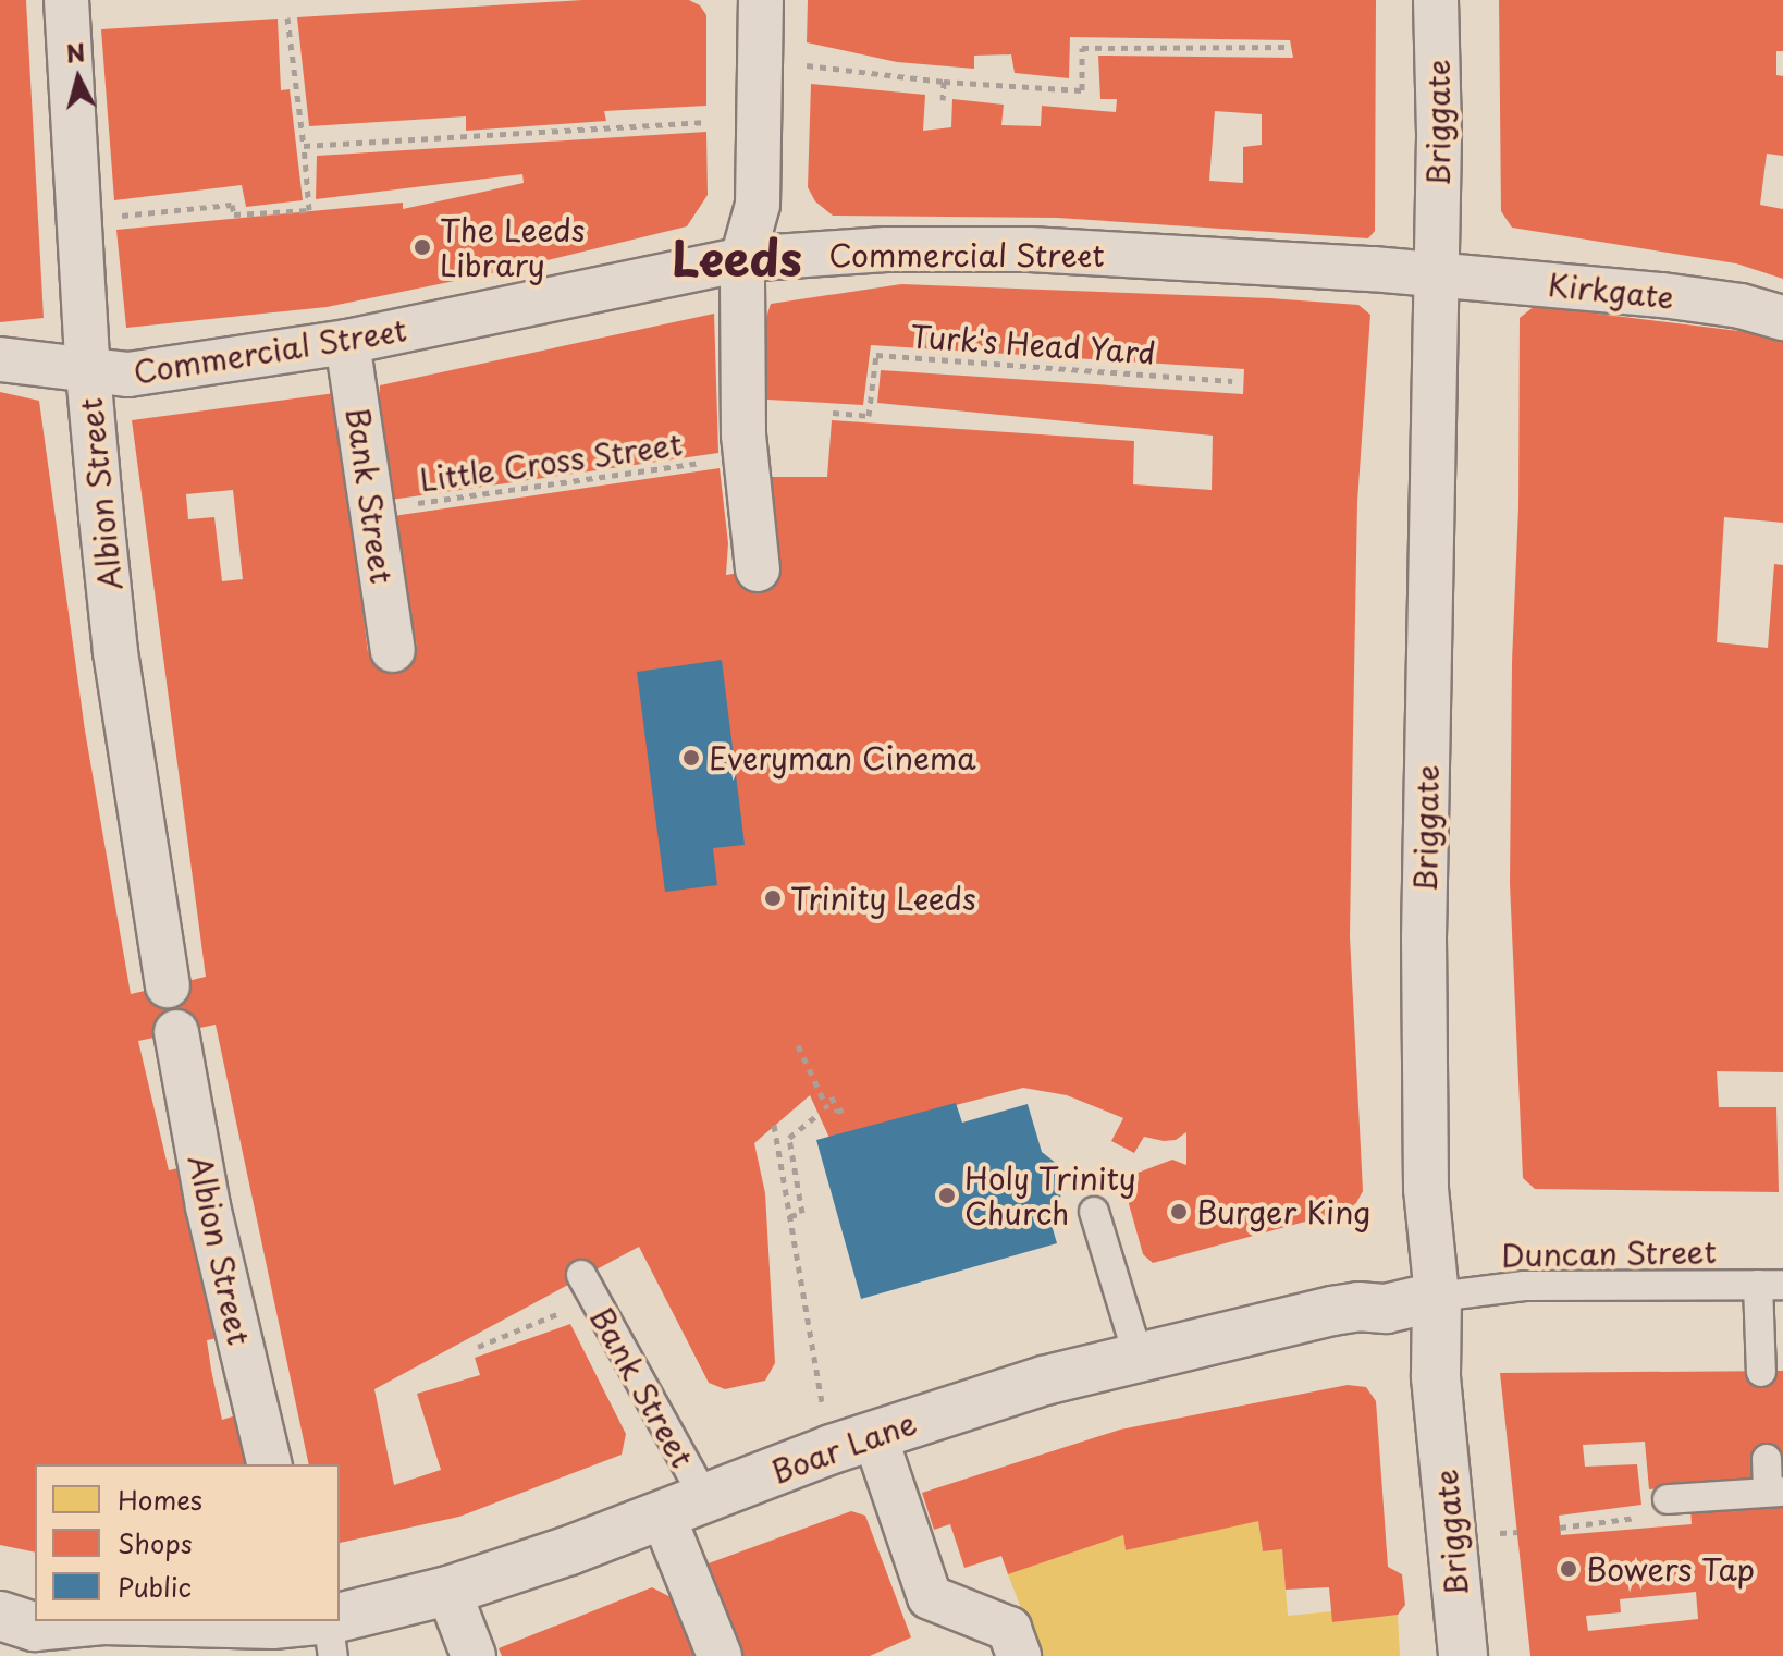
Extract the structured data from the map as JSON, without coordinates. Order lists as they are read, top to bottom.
{
  "streets": {
    "street": [
      "Briggate",
      "Commercial Street",
      "Kirkgate",
      "Albion Street",
      "Bank Street",
      "Boar Lane"
    ],
    "lane": ["Duncan Street"],
    "path": ["Turk's Head Yard", "Little Cross Street"]
  },
  "crossings": [
    ["Briggate", "Commercial Street"],
    ["Briggate", "Kirkgate"],
    ["Briggate", "Duncan Street"],
    ["Briggate", "Boar Lane"],
    ["Commercial Street", "Kirkgate"],
    ["Commercial Street", "Albion Street"],
    ["Commercial Street", "Bank Street"],
    ["Bank Street", "Boar Lane"],
    ["Duncan Street", "Boar Lane"]
  ],
  "districts": ["Leeds"],
  "places": [
    "The Leeds Library",
    "Everyman Cinema",
    "Trinity Leeds",
    "Holy Trinity Church",
    "Burger King",
    "Bowers Tap"
  ],
  "legend": ["Homes", "Shops", "Public"],
  "north": "top"
}
